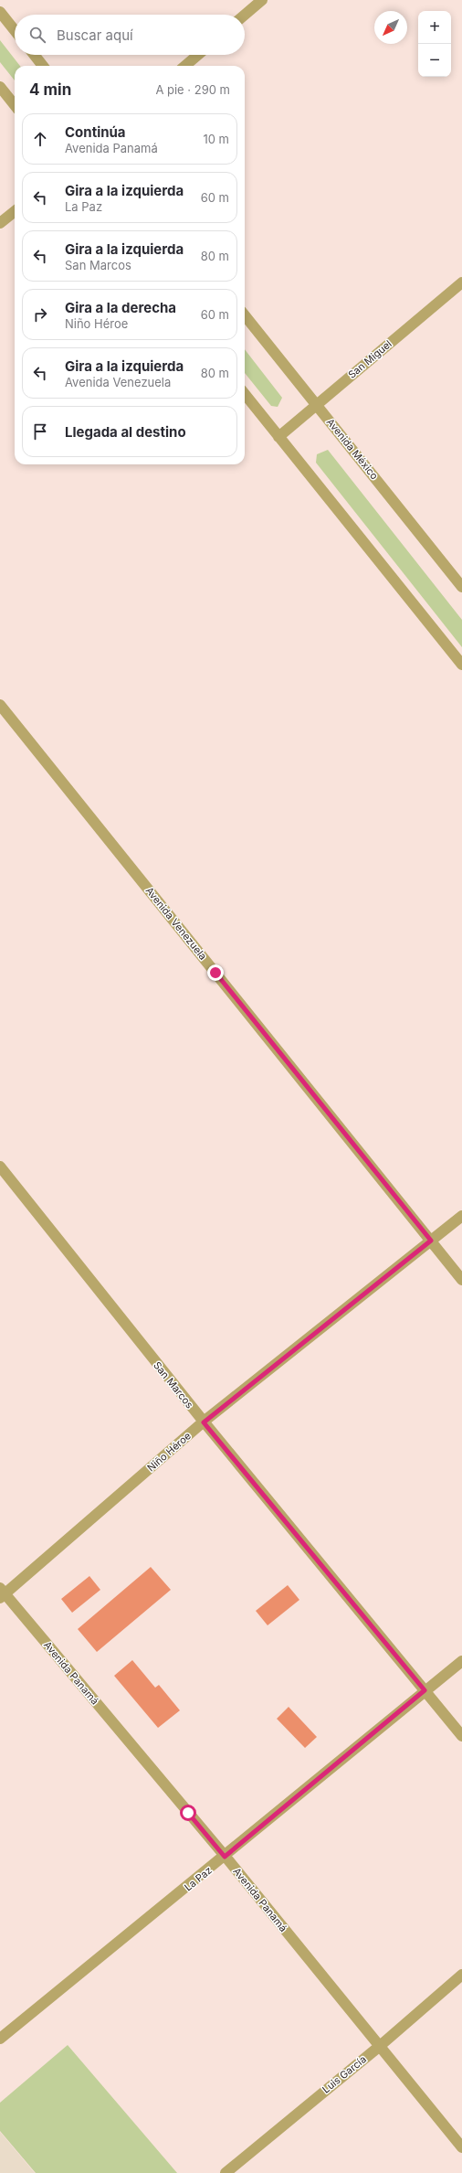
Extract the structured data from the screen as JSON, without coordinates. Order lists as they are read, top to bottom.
{
  "streets": {
    "street": [
      "San Miguel",
      "Avenida México",
      "Avenida Venezuela",
      "San Marcos",
      "Niño Héroe",
      "Avenida Panamá",
      "La Paz",
      "Luis García"
    ]
  },
  "crossings": [
    ["San Miguel", "Avenida México"],
    ["Avenida Venezuela", "Niño Héroe"],
    ["San Marcos", "Niño Héroe"],
    ["San Marcos", "La Paz"],
    ["Niño Héroe", "Avenida Panamá"],
    ["Avenida Panamá", "La Paz"],
    ["Avenida Panamá", "Luis García"]
  ],
  "north": "bottom left",
  "page": {
    "map_buttons": ["+", "−"],
    "search": "Buscar aquí",
    "heading": ["4 min", "A pie · 290 m"],
    "list": [
      ["Continúa", "Avenida Panamá", "10 m"],
      ["Gira a la izquierda", "La Paz", "60 m"],
      ["Gira a la izquierda", "San Marcos", "80 m"],
      ["Gira a la derecha", "Niño Héroe", "60 m"],
      ["Gira a la izquierda", "Avenida Venezuela", "80 m"],
      "Llegada al destino"
    ]
  }
}
